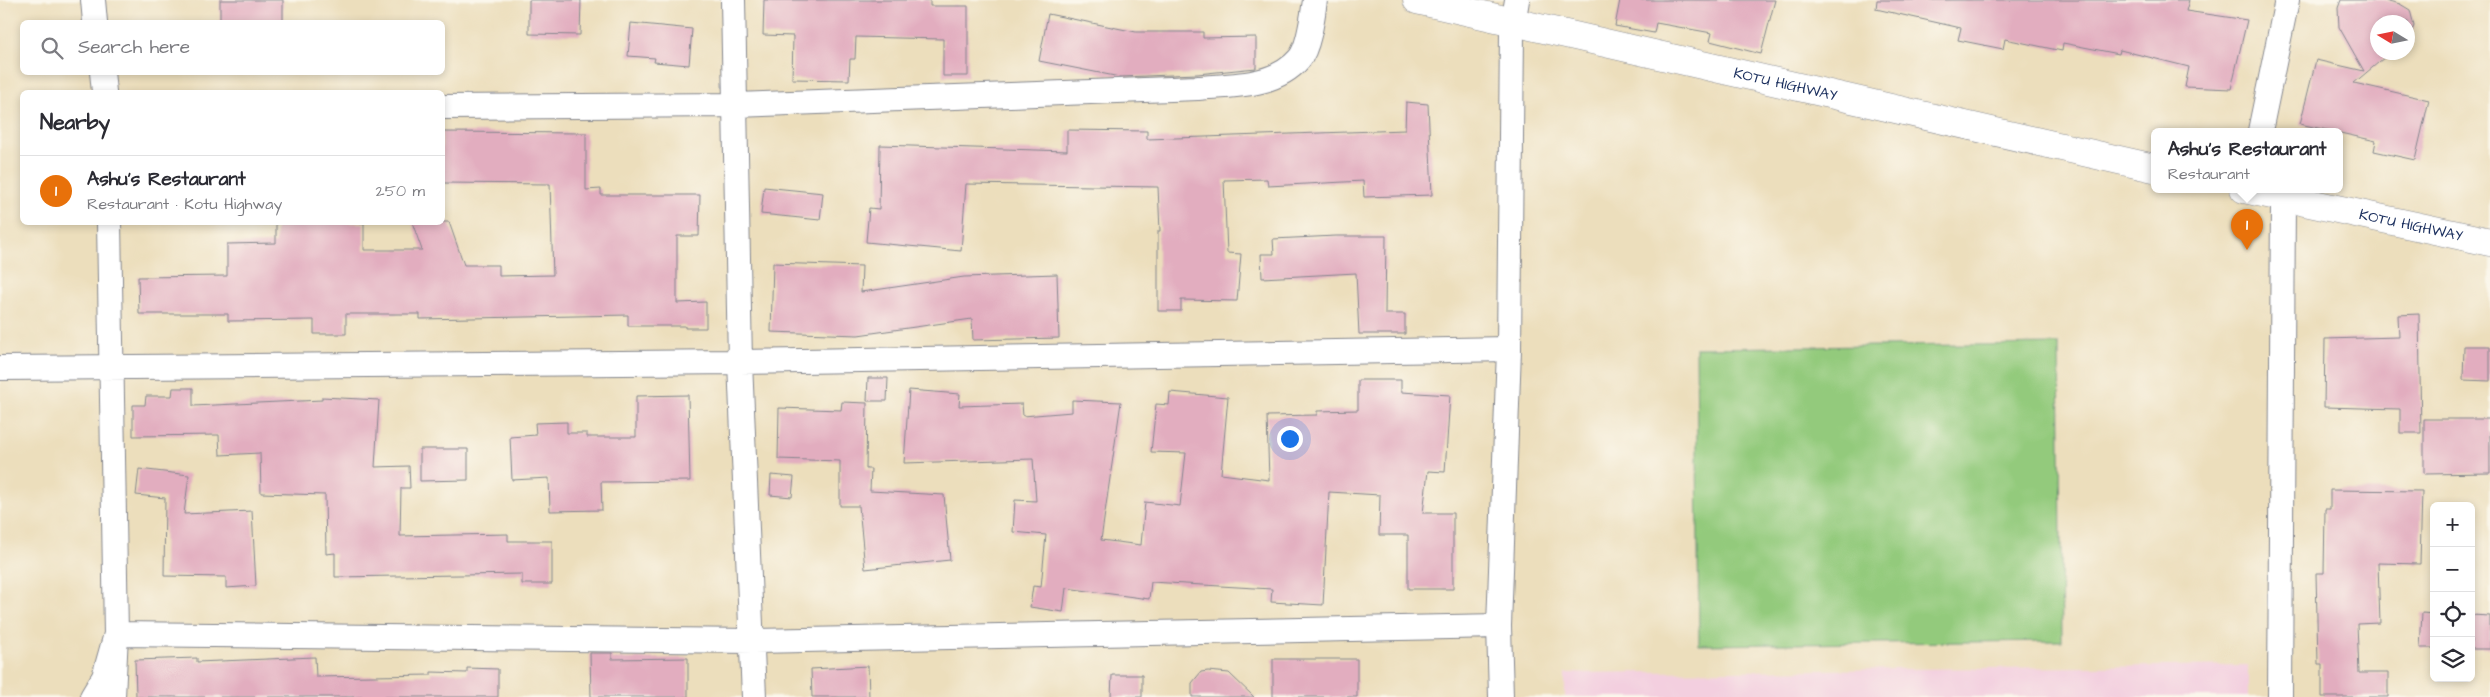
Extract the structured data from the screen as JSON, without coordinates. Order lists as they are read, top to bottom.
{
  "streets": {
    "street": ["KOTU HIGHWAY"]
  },
  "north": "left",
  "page": {
    "search": "Search here",
    "heading": "Nearby",
    "popup": ["Ashu's Restaurant", "Restaurant"],
    "list": [
      {
        "mark": "1",
        "name": "Ashu's Restaurant",
        "note": "Restaurant · Kotu Highway",
        "value": "250 m"
      }
    ],
    "pins": "1",
    "map_buttons": ["+", "−"]
  }
}
